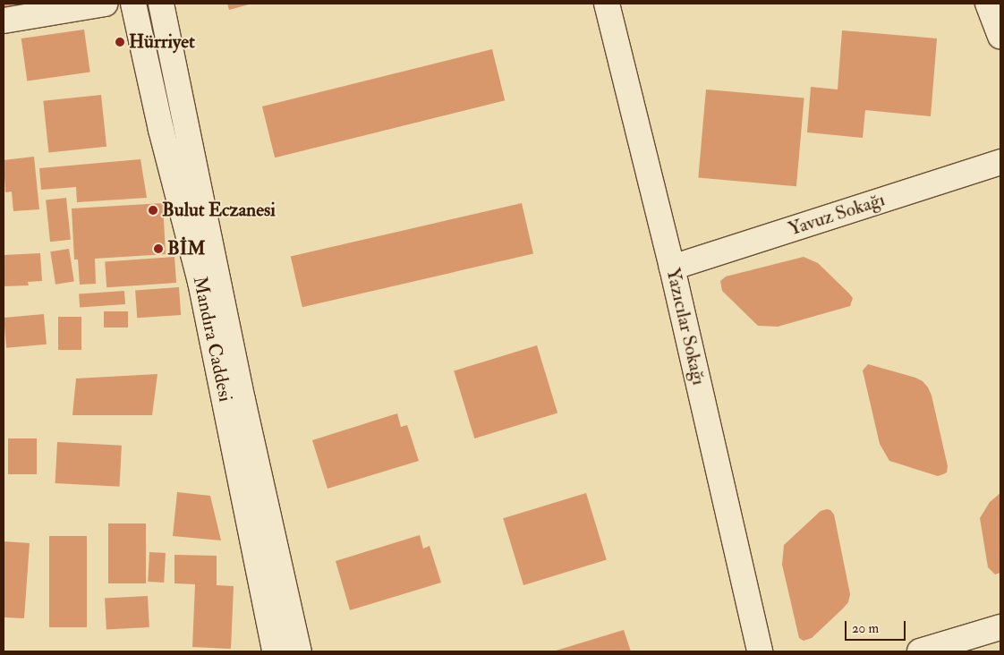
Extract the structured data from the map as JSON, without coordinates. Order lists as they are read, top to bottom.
{
  "streets": {
    "main road": ["Yavuz Sokağı", "Yazıcılar Sokağı", "Mandıra Caddesi"]
  },
  "crossings": [
    ["Yavuz Sokağı", "Yazıcılar Sokağı"]
  ],
  "places": ["Hürriyet", "Bulut Eczanesi", "BİM"],
  "scale_bar": "20 m"
}
